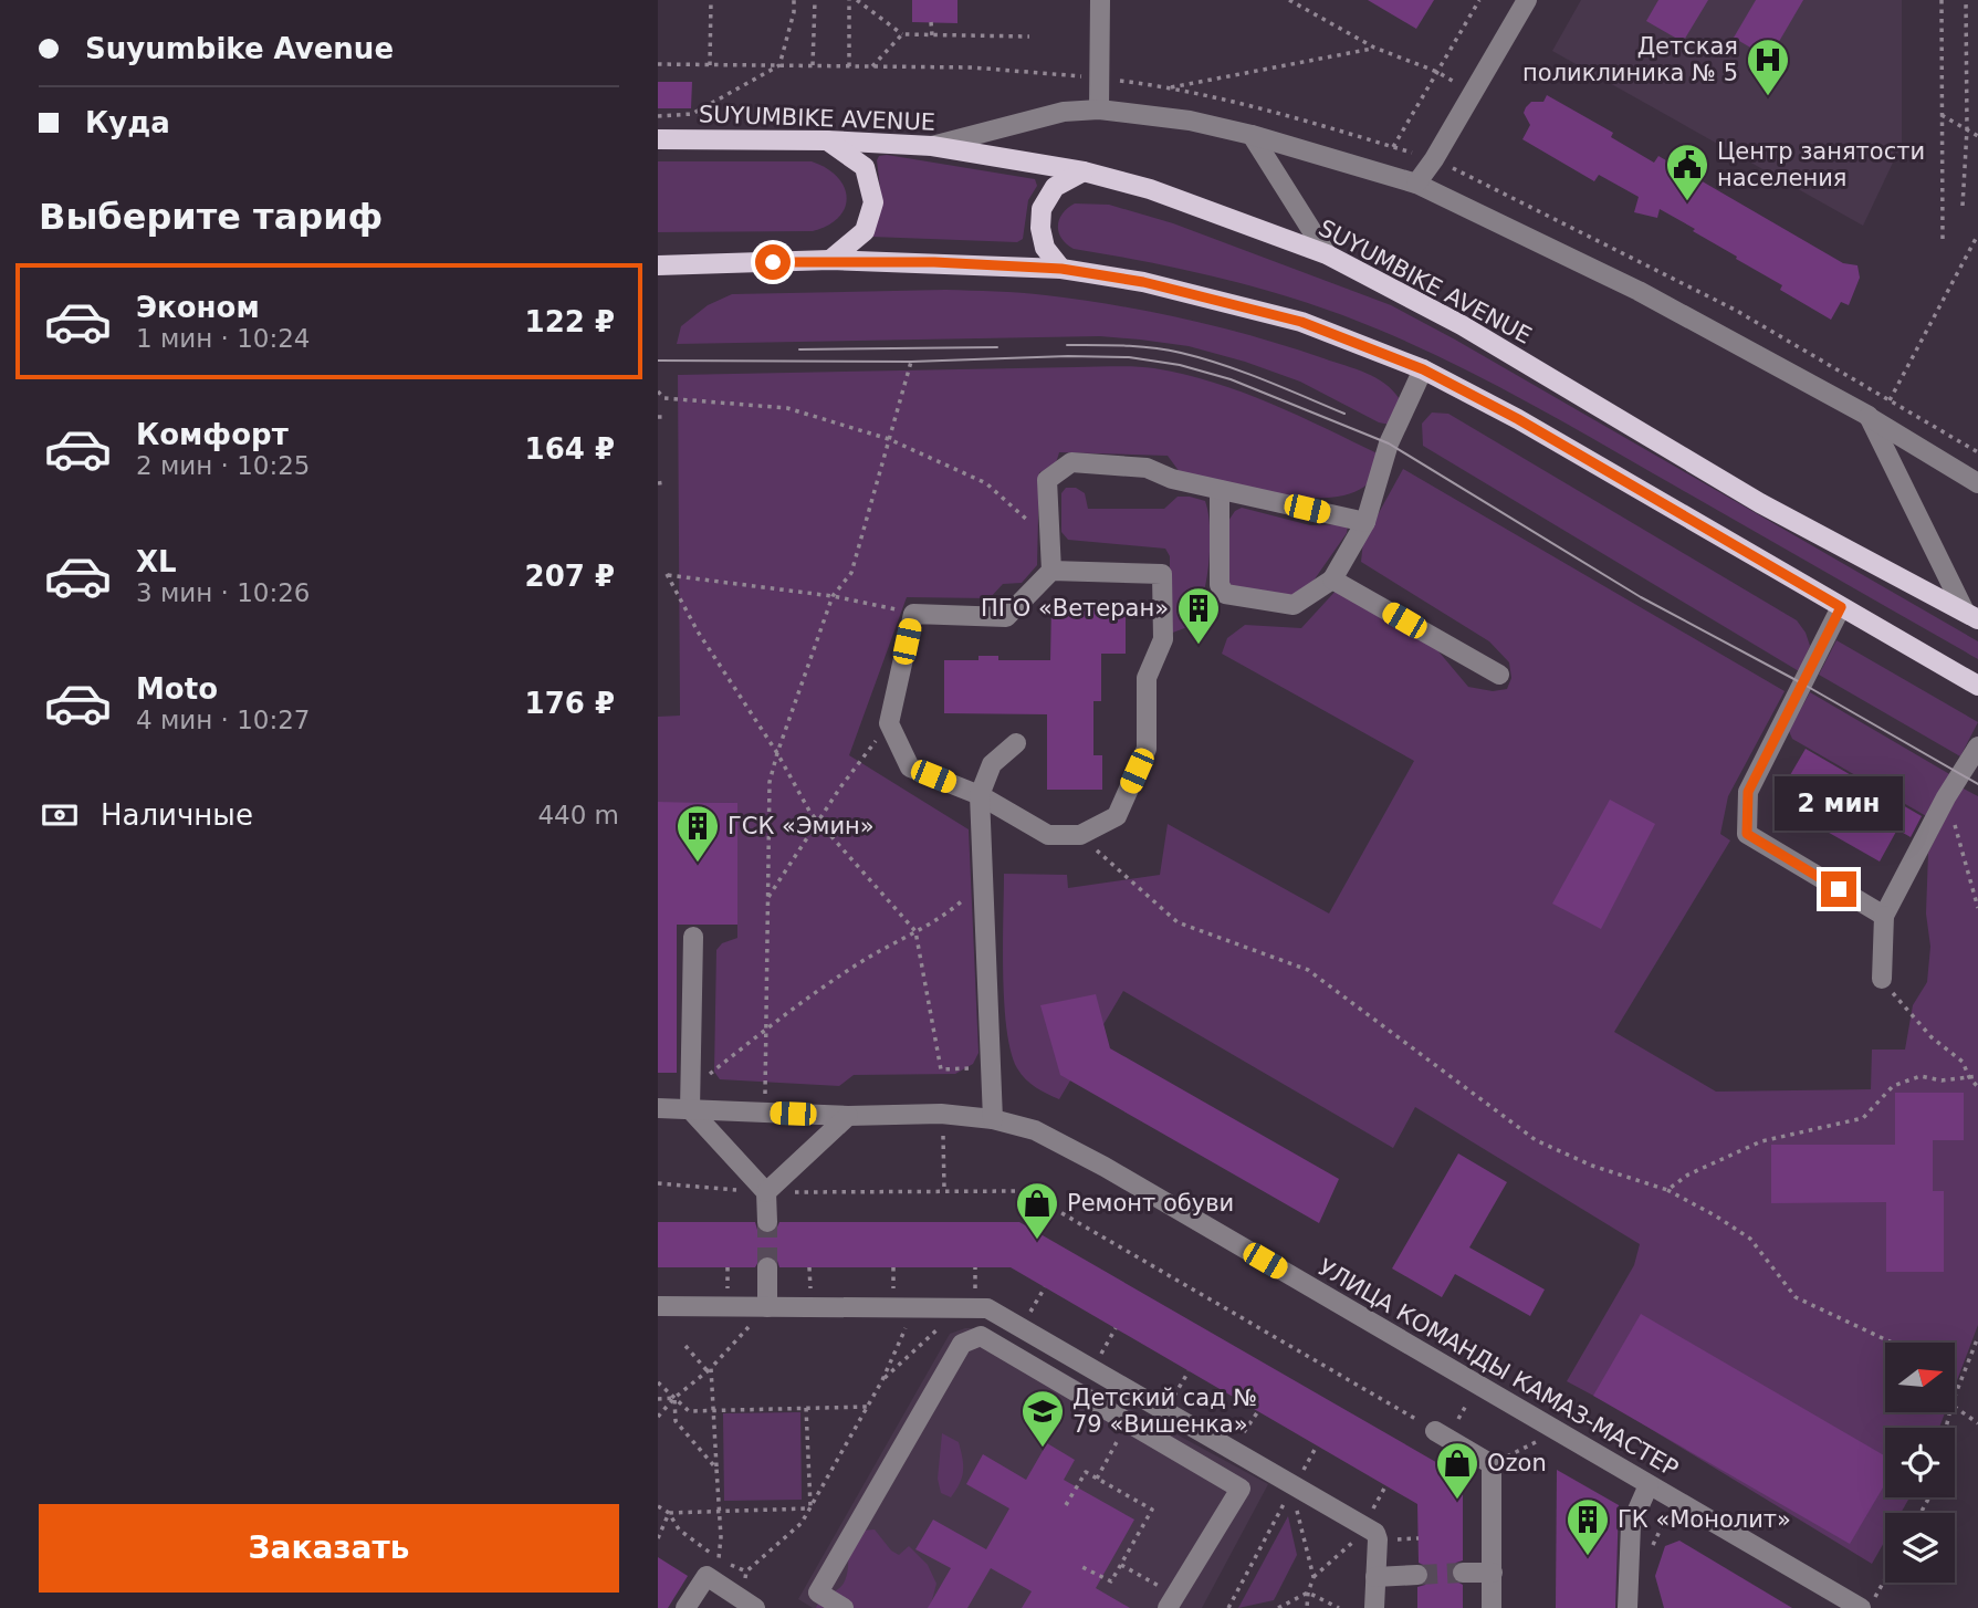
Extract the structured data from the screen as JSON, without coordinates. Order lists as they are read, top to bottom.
{
  "streets": {
    "main road": ["SUYUMBIKE AVENUE"],
    "street": ["УЛИЦА КОМАНДЫ КАМАЗ-МАСТЕР"]
  },
  "places": {
    "hospital": ["Детская поликлиника № 5"],
    "public building": ["Центр занятости населения"],
    "building": ["ПГО «Ветеран»", "ГСК «Эмин»", "ГК «Монолит»"],
    "shop": ["Ремонт обуви", "Ozon"],
    "school or university": ["Детский сад № 79 «Вишенка»"]
  },
  "north": "right",
  "page": {
    "banner": ["Suyumbike Avenue", "Куда"],
    "heading": "Выберите тариф",
    "list": [
      {
        "name": "Эконом",
        "note": "1 мин · 10:24",
        "value": "122 ₽"
      },
      {
        "name": "Комфорт",
        "note": "2 мин · 10:25",
        "value": "164 ₽"
      },
      {
        "name": "XL",
        "note": "3 мин · 10:26",
        "value": "207 ₽"
      },
      {
        "name": "Moto",
        "note": "4 мин · 10:27",
        "value": "176 ₽"
      }
    ],
    "pay": ["Наличные", "440 m"],
    "bubble": "2 мин",
    "buttons": "Заказать"
  }
}
